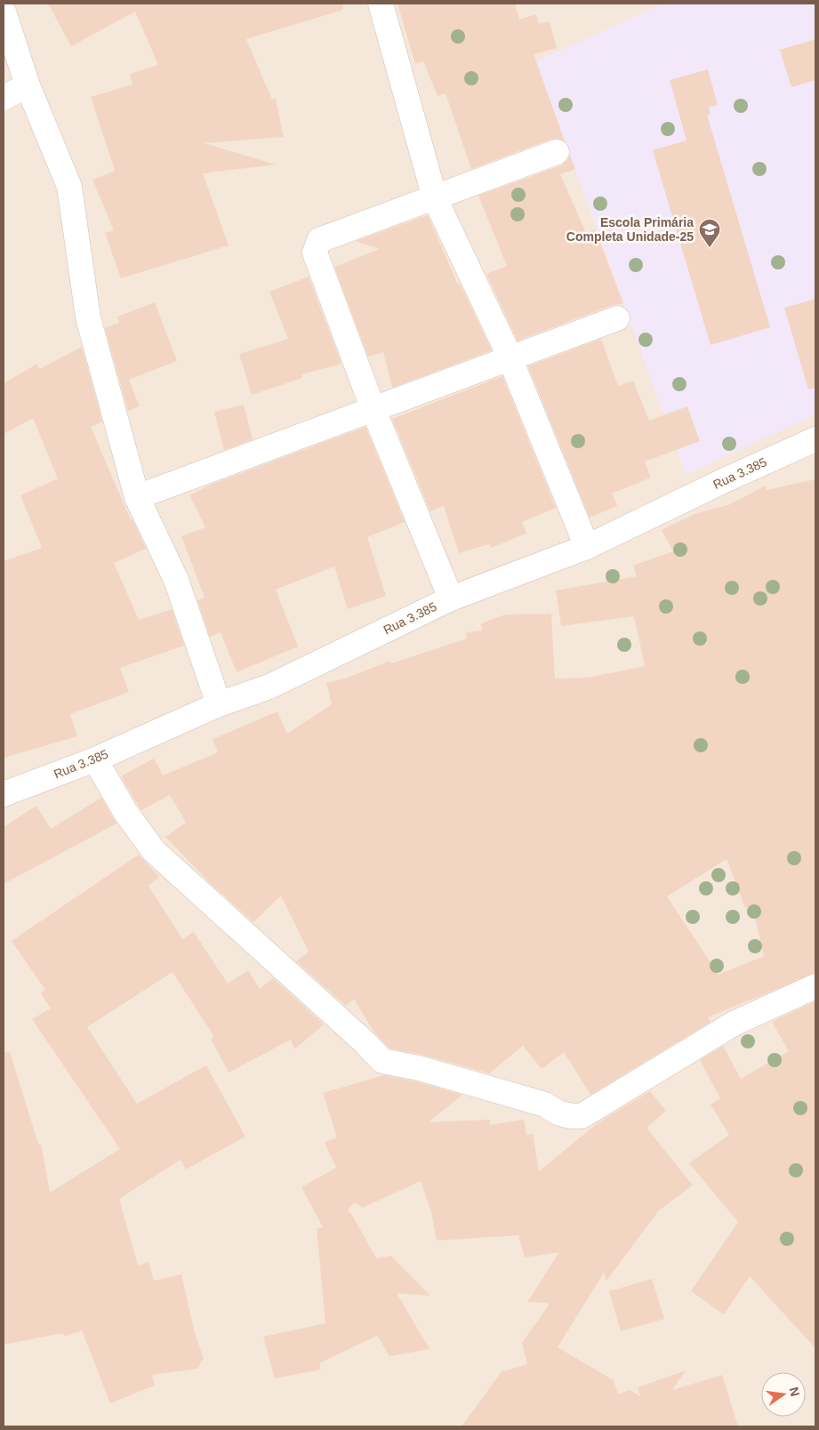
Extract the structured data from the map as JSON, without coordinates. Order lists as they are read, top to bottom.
{
  "streets": {
    "street": ["Rua 3.385"]
  },
  "places": {
    "school or university": ["Escola Primária Completa Unidade-25"]
  },
  "north": "right"
}
